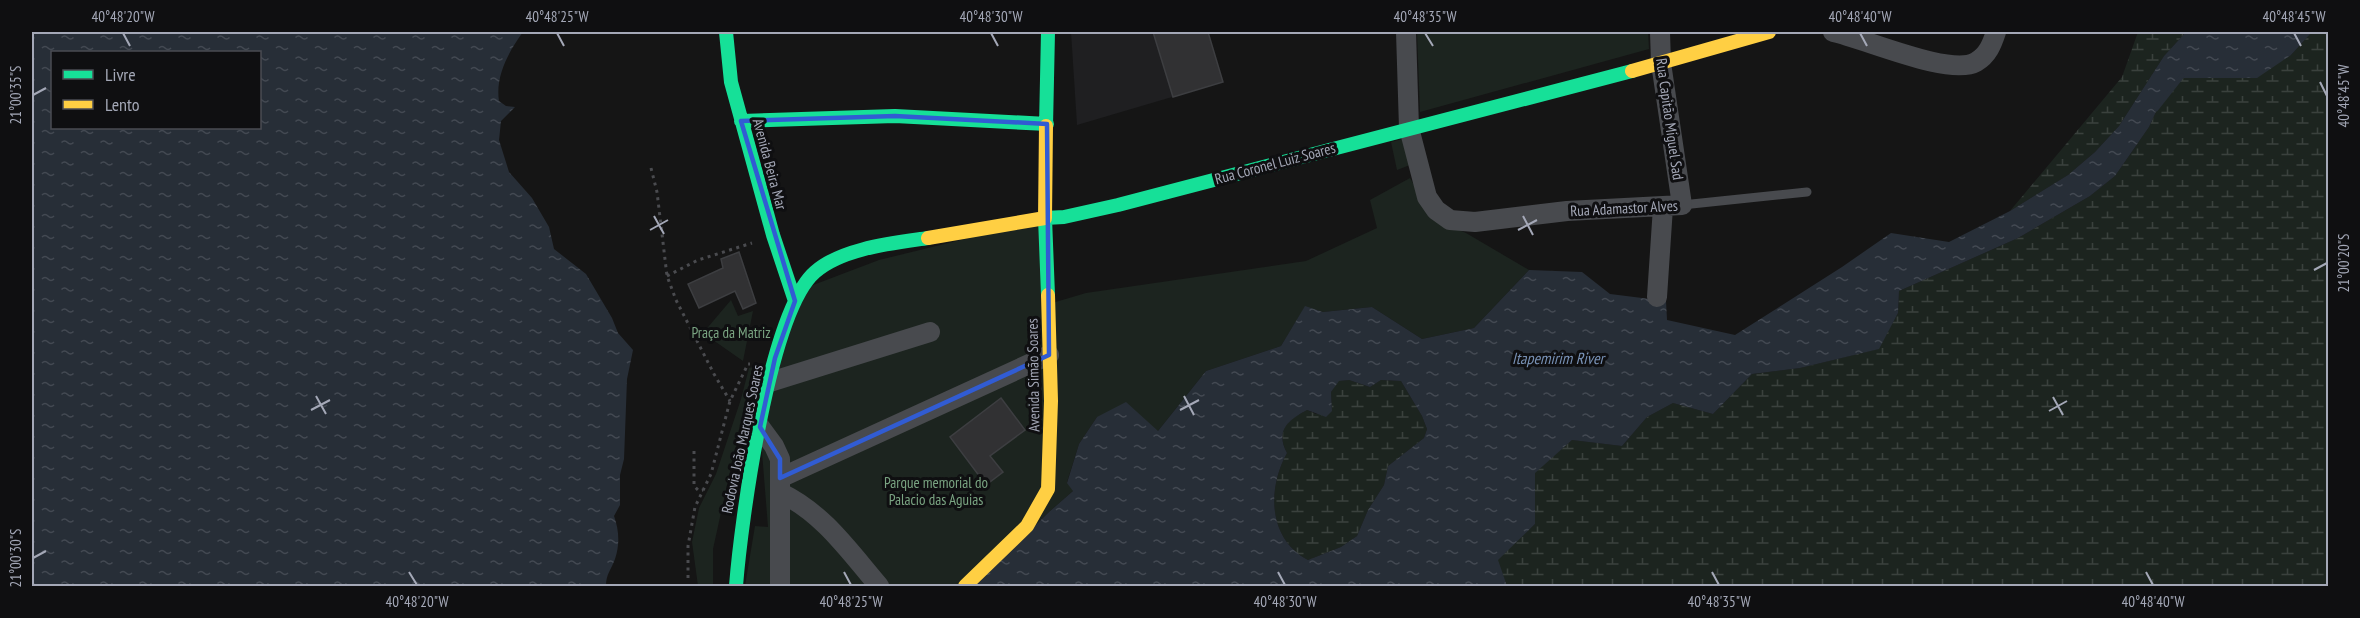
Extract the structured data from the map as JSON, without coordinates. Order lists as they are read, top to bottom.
{
  "streets": {
    "street": [
      "Rua Capitão Miguel Sad",
      "Rua Coronel Luiz Soares",
      "Avenida Beira Mar",
      "Rua Adamastor Alves",
      "Avenida Simão Soares",
      "Rodovia João Marques Soares"
    ]
  },
  "crossings": [
    ["Rua Capitão Miguel Sad", "Rua Coronel Luiz Soares"],
    ["Rua Capitão Miguel Sad", "Rua Adamastor Alves"],
    ["Rua Coronel Luiz Soares", "Avenida Beira Mar"],
    ["Rua Coronel Luiz Soares", "Rua Adamastor Alves"],
    ["Rua Coronel Luiz Soares", "Avenida Simão Soares"],
    ["Rua Coronel Luiz Soares", "Rodovia João Marques Soares"],
    ["Avenida Beira Mar", "Rodovia João Marques Soares"]
  ],
  "water": ["Itapemirim River"],
  "parks": ["Praça da Matriz", "Parque memorial do Palacio das Aguias"],
  "legend": ["Livre", "Lento"],
  "coordinates": [
    "40°48'20\"W",
    "40°48'25\"W",
    "40°48'30\"W",
    "40°48'35\"W",
    "40°48'40\"W",
    "40°48'45\"W",
    "21°00'35\"S",
    "21°00'20\"S",
    "21°00'30\"S"
  ]
}
